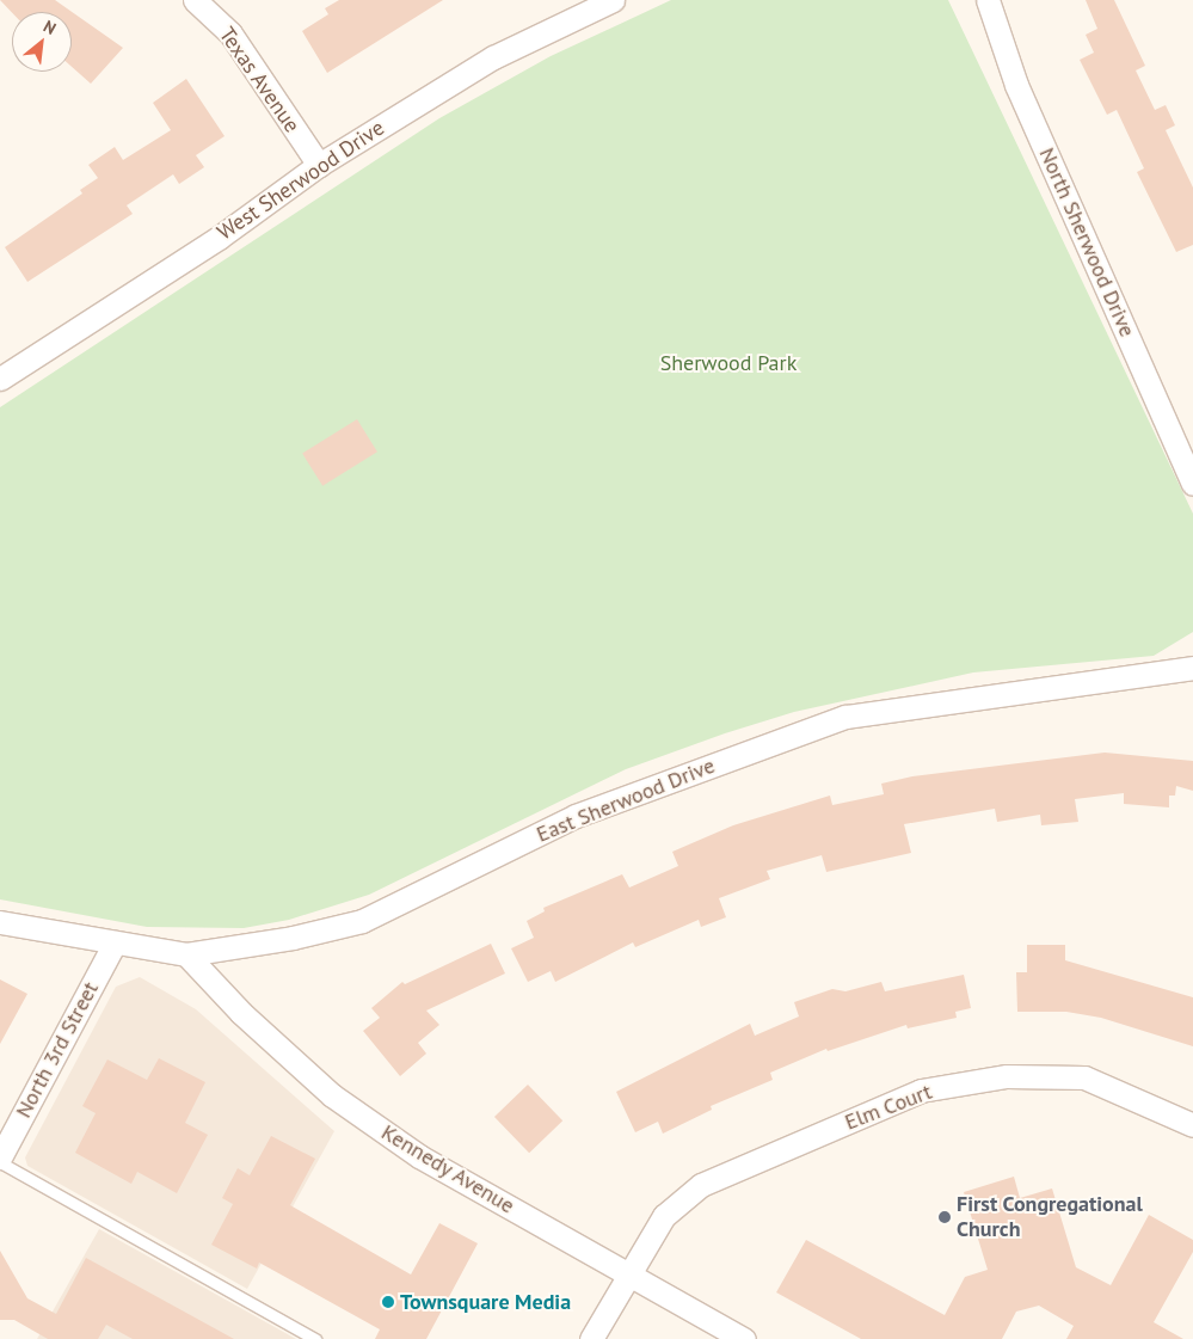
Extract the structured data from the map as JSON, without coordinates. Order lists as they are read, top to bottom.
{
  "streets": {
    "street": [
      "Texas Avenue",
      "West Sherwood Drive",
      "North Sherwood Drive",
      "East Sherwood Drive",
      "North 3rd Street",
      "Elm Court",
      "Kennedy Avenue"
    ]
  },
  "crossings": [
    ["Texas Avenue", "West Sherwood Drive"],
    ["East Sherwood Drive", "North 3rd Street"],
    ["East Sherwood Drive", "Kennedy Avenue"],
    ["Elm Court", "Kennedy Avenue"]
  ],
  "parks": ["Sherwood Park"],
  "places": ["First Congregational Church", "Townsquare Media"],
  "north": "top right"
}
